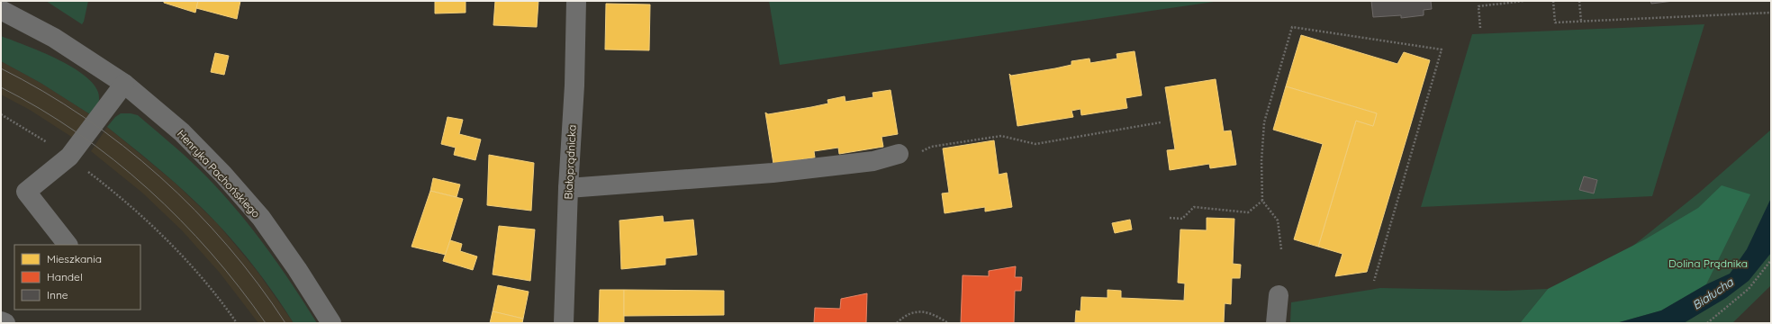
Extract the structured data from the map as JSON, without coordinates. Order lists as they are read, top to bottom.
{
  "streets": {
    "street": ["Białoprądnicka", "Henryka Pachońskiego"]
  },
  "water": ["Białucha"],
  "parks": ["Dolina Prądnika"],
  "legend": ["Mieszkania", "Handel", "Inne"]
}
